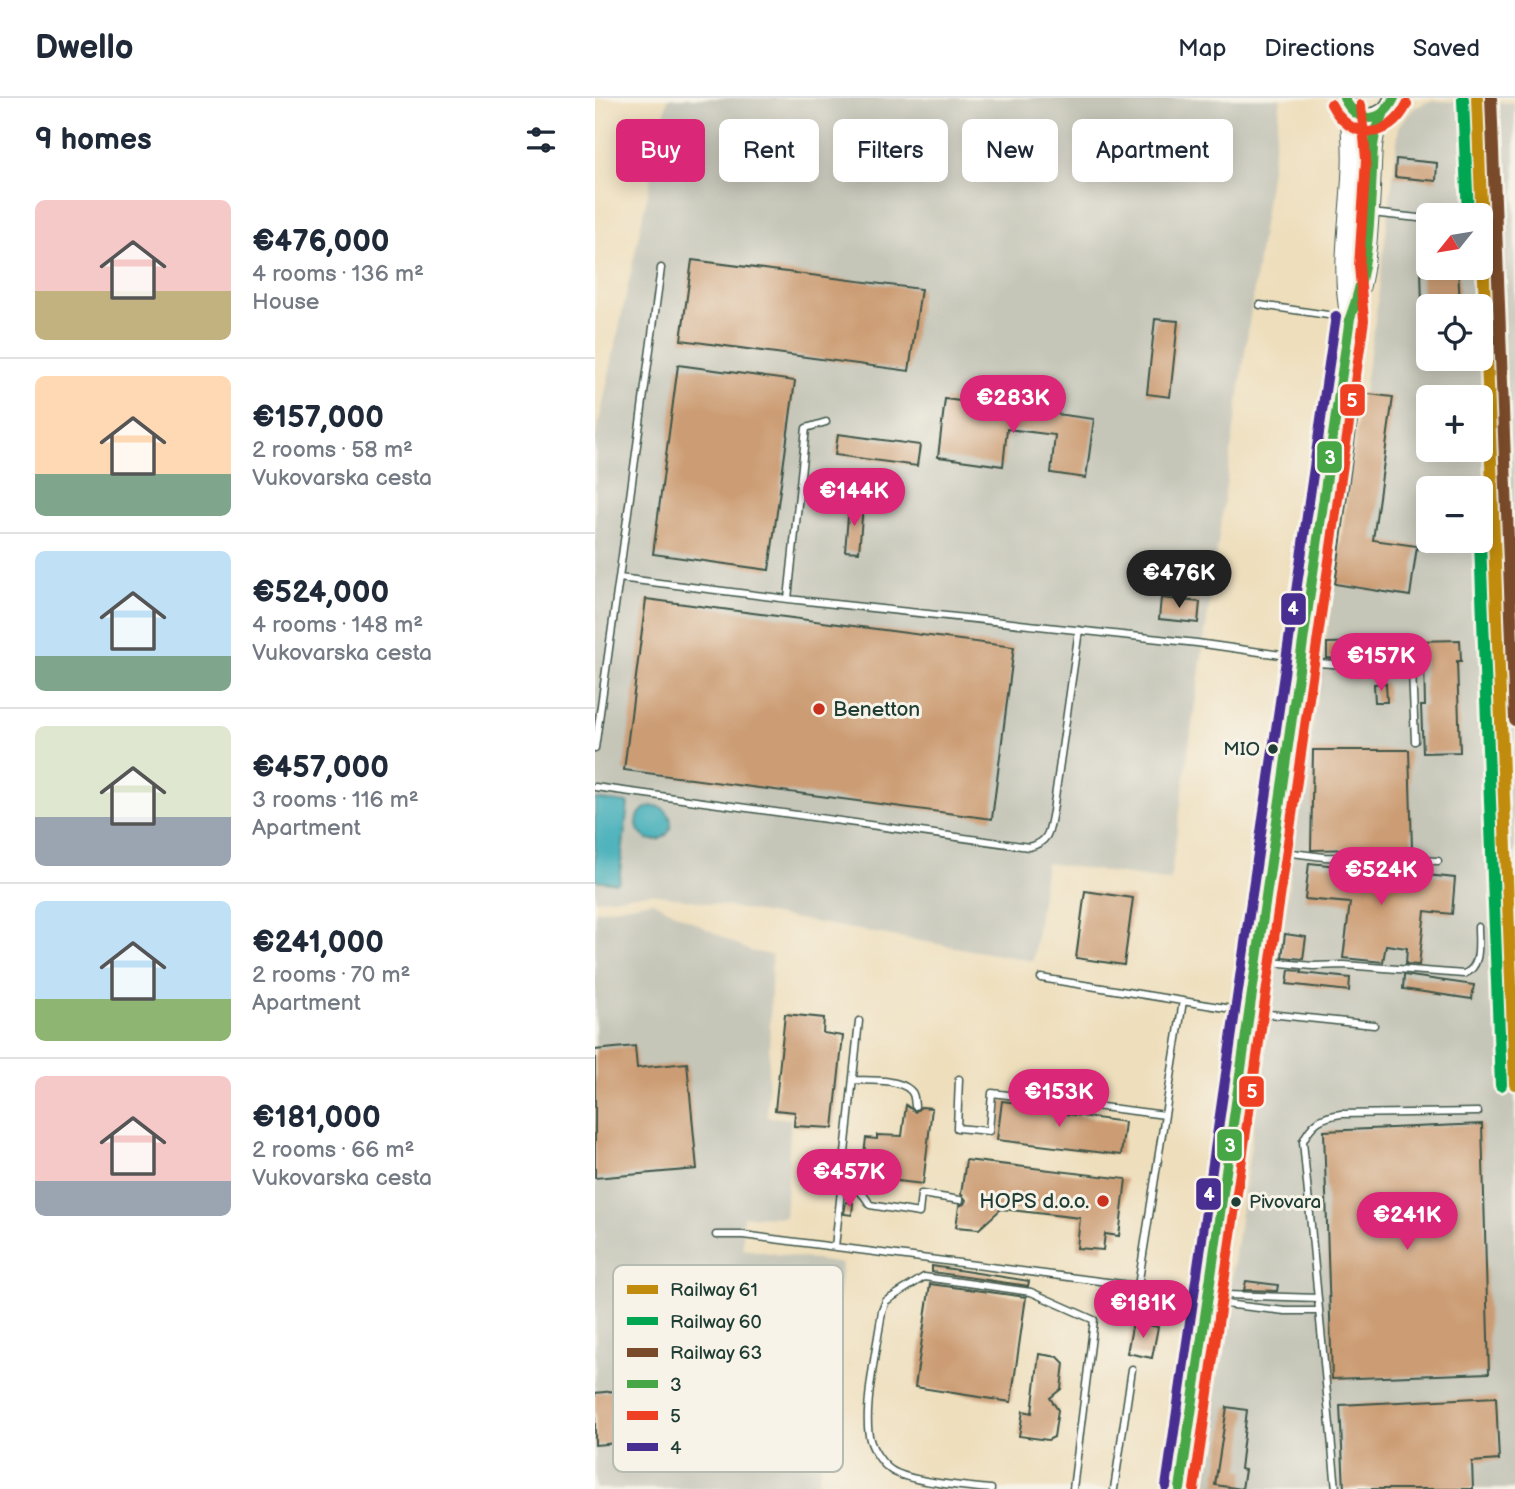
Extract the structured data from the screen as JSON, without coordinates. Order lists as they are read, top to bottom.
{
  "places": [
    "Benetton",
    "MIO",
    "HOPS d.o.o.",
    "Pivovara"
  ],
  "lines": [
    "rail line 61",
    "rail line 63",
    "transit line 3",
    "rail line 60",
    "transit line 5",
    "transit line 4"
  ],
  "legend": [
    "Railway 61",
    "Railway 60",
    "Railway 63",
    "3",
    "5",
    "4"
  ],
  "north": "bottom left",
  "page": {
    "header": "Dwello",
    "nav": ["Map", "Directions", "Saved"],
    "heading": "9 homes",
    "chip": [
      "Buy",
      "Rent",
      "Filters",
      "New",
      "Apartment"
    ],
    "list": [
      {
        "name": "€476,000",
        "note": "4 rooms · 136 m² · House"
      },
      {
        "name": "€157,000",
        "note": "2 rooms · 58 m² · Vukovarska cesta"
      },
      {
        "name": "€524,000",
        "note": "4 rooms · 148 m² · Vukovarska cesta"
      },
      {
        "name": "€457,000",
        "note": "3 rooms · 116 m² · Apartment"
      },
      {
        "name": "€241,000",
        "note": "2 rooms · 70 m² · Apartment"
      },
      {
        "name": "€181,000",
        "note": "2 rooms · 66 m² · Vukovarska cesta"
      }
    ],
    "map_buttons": ["+", "−"],
    "price": [
      "€283K",
      "€144K",
      "€476K",
      "€157K",
      "€524K",
      "€153K",
      "€457K",
      "€241K",
      "€181K"
    ]
  }
}
